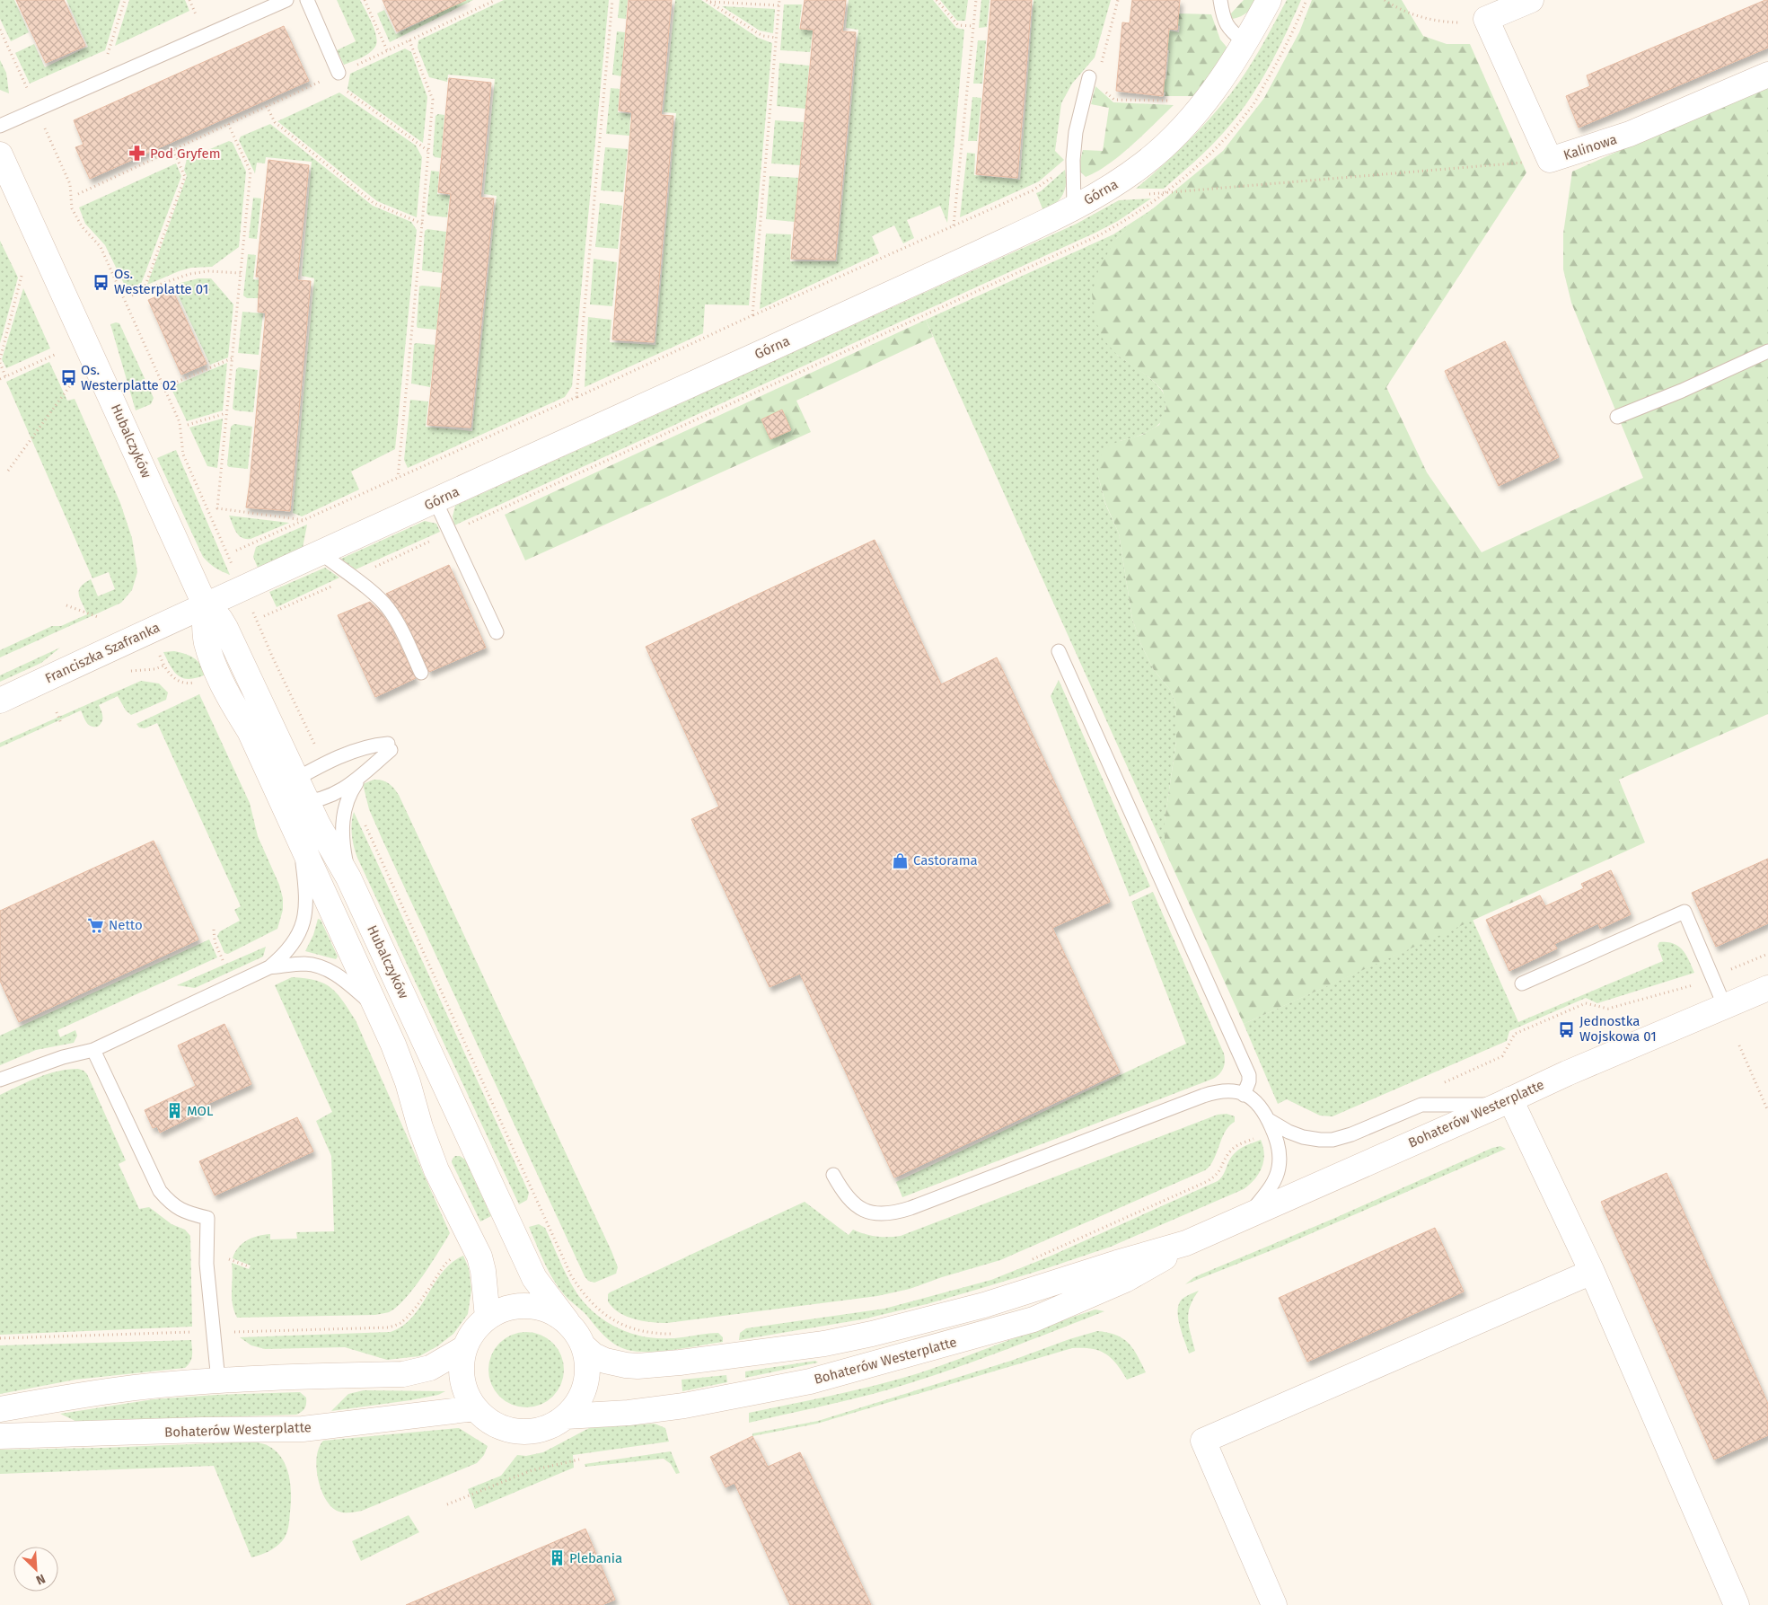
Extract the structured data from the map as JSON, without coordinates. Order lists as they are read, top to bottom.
{
  "streets": {
    "street": [
      "Kalinowa",
      "Górna",
      "Hubalczyków",
      "Franciszka Szafranka",
      "Bohaterów Westerplatte"
    ]
  },
  "crossings": [
    ["Górna", "Hubalczyków"],
    ["Górna", "Franciszka Szafranka"],
    ["Hubalczyków", "Franciszka Szafranka"],
    ["Hubalczyków", "Bohaterów Westerplatte"]
  ],
  "places": {
    "pharmacy": ["Pod Gryfem"],
    "bus stop": ["Os. Westerplatte 01", "Os. Westerplatte 02", "Jednostka Wojskowa 01"],
    "shop": ["Castorama"],
    "supermarket": ["Netto"],
    "building": ["MOL", "Plebania"]
  },
  "north": "bottom right"
}
